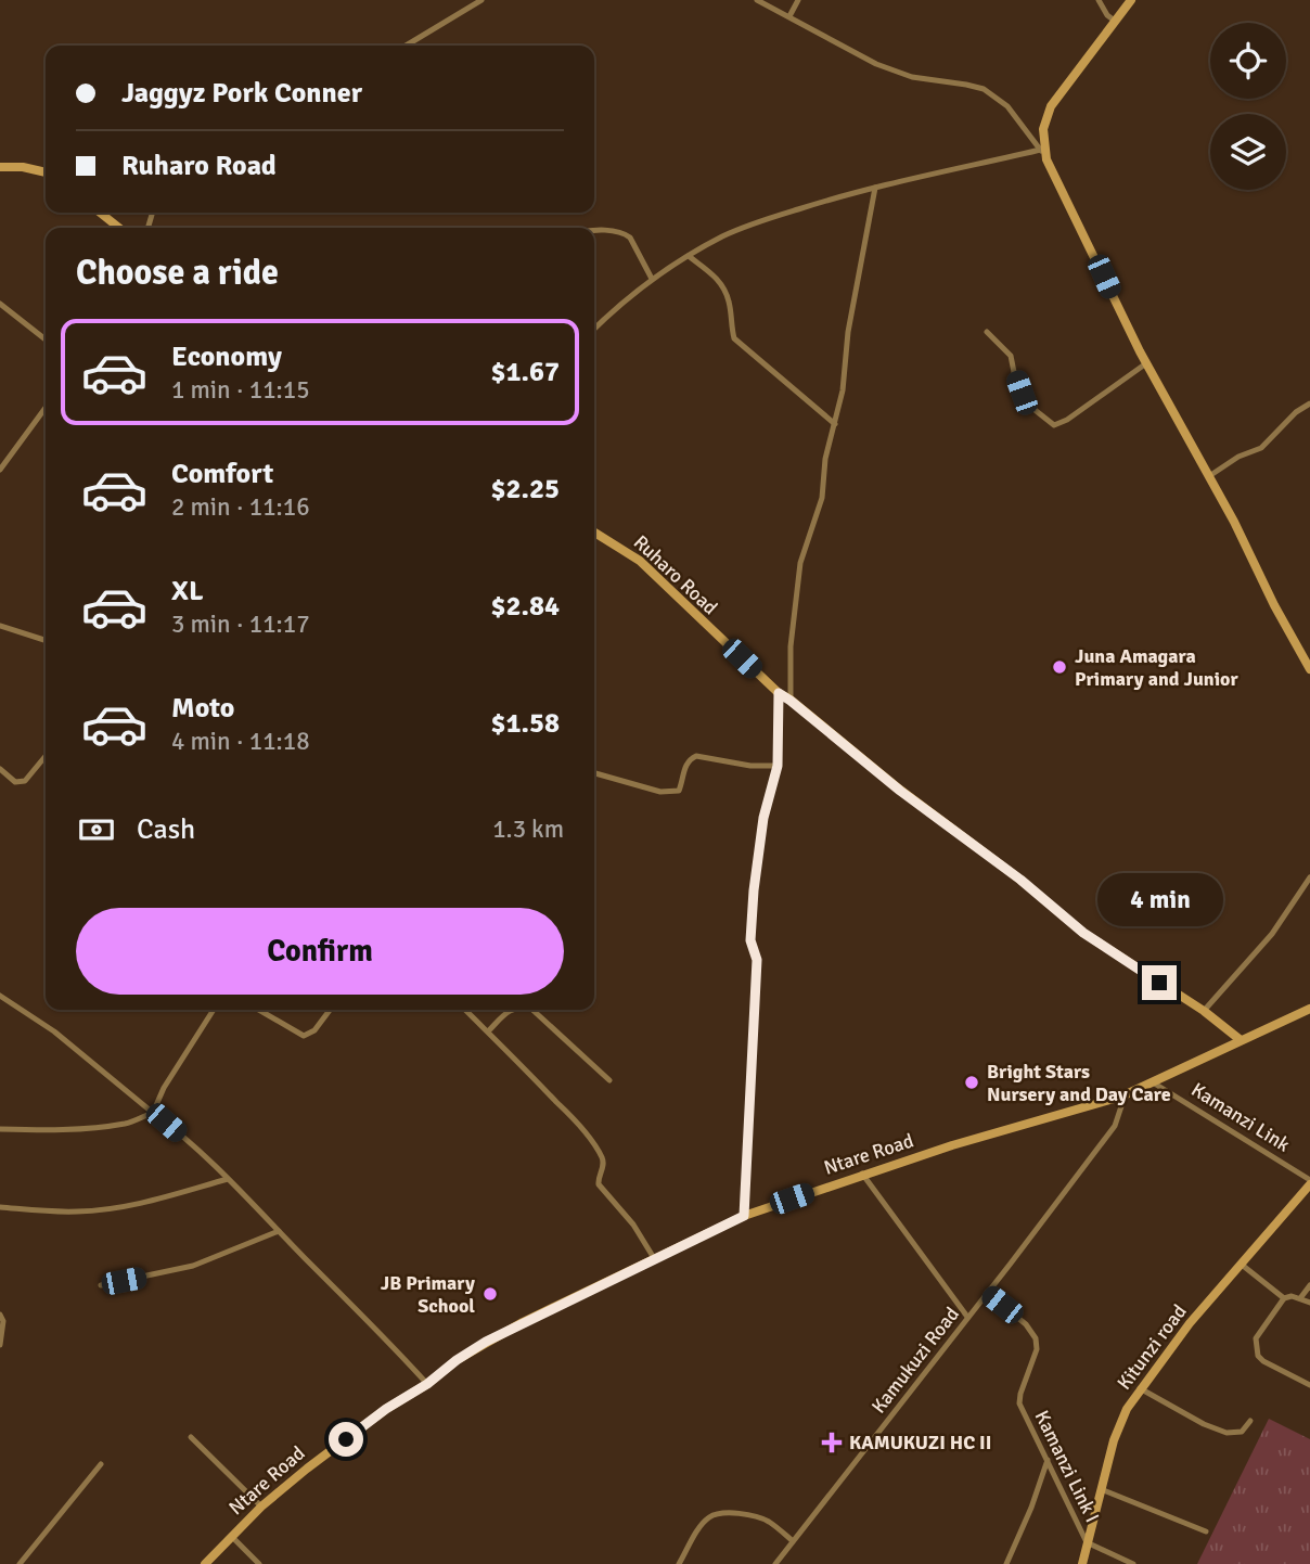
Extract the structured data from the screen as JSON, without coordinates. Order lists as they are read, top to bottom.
{
  "streets": {
    "main road": ["Ruharo Road", "Ntare Road", "Kitunzi road"],
    "street": ["Kamanzi Link", "Kamukuzi Road", "Kamanzi Link I"]
  },
  "crossings": [
    ["Ruharo Road", "Ntare Road"],
    ["Kamanzi Link", "Ntare Road"],
    ["Kamanzi Link", "Kitunzi road"],
    ["Ntare Road", "Kamukuzi Road"],
    ["Kitunzi road", "Kamanzi Link I"],
    ["Kamukuzi Road", "Kamanzi Link I"]
  ],
  "places": {
    "other": ["Juna Amagara Primary and Junior", "Bright Stars Nursery and Day Care", "JB Primary School"],
    "health": ["KAMUKUZI HC II"]
  },
  "page": {
    "banner": ["Jaggyz Pork Conner", "Ruharo Road"],
    "heading": "Choose a ride",
    "list": [
      {
        "name": "Economy",
        "note": "1 min · 11:15",
        "value": "$1.67"
      },
      {
        "name": "Comfort",
        "note": "2 min · 11:16",
        "value": "$2.25"
      },
      {
        "name": "XL",
        "note": "3 min · 11:17",
        "value": "$2.84"
      },
      {
        "name": "Moto",
        "note": "4 min · 11:18",
        "value": "$1.58"
      }
    ],
    "pay": ["Cash", "1.3 km"],
    "bubble": "4 min",
    "buttons": "Confirm"
  }
}
